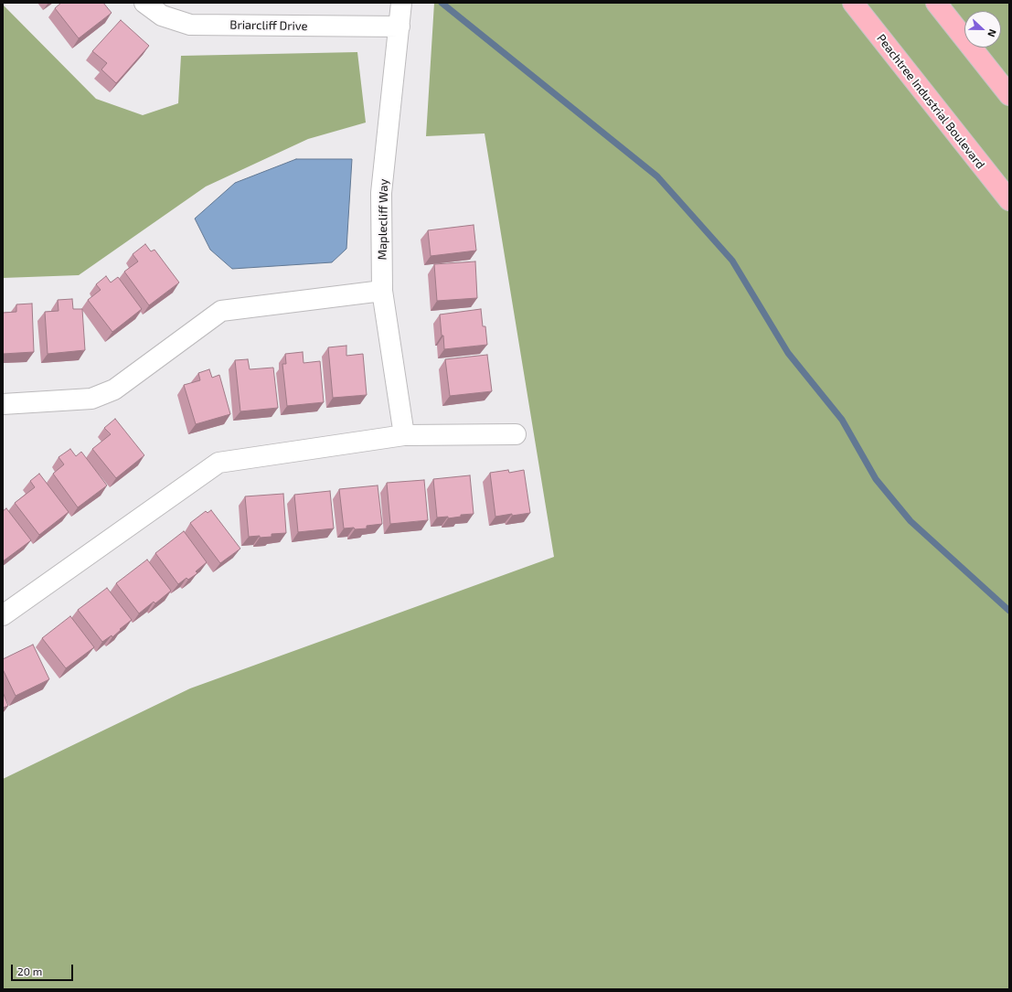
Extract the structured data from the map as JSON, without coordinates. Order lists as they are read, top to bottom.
{
  "streets": {
    "main road": ["Peachtree Industrial Boulevard"],
    "street": ["Briarcliff Drive", "Maplecliff Way"]
  },
  "crossings": [
    ["Briarcliff Drive", "Maplecliff Way"]
  ],
  "scale_bar": "20 m",
  "north": "right"
}
